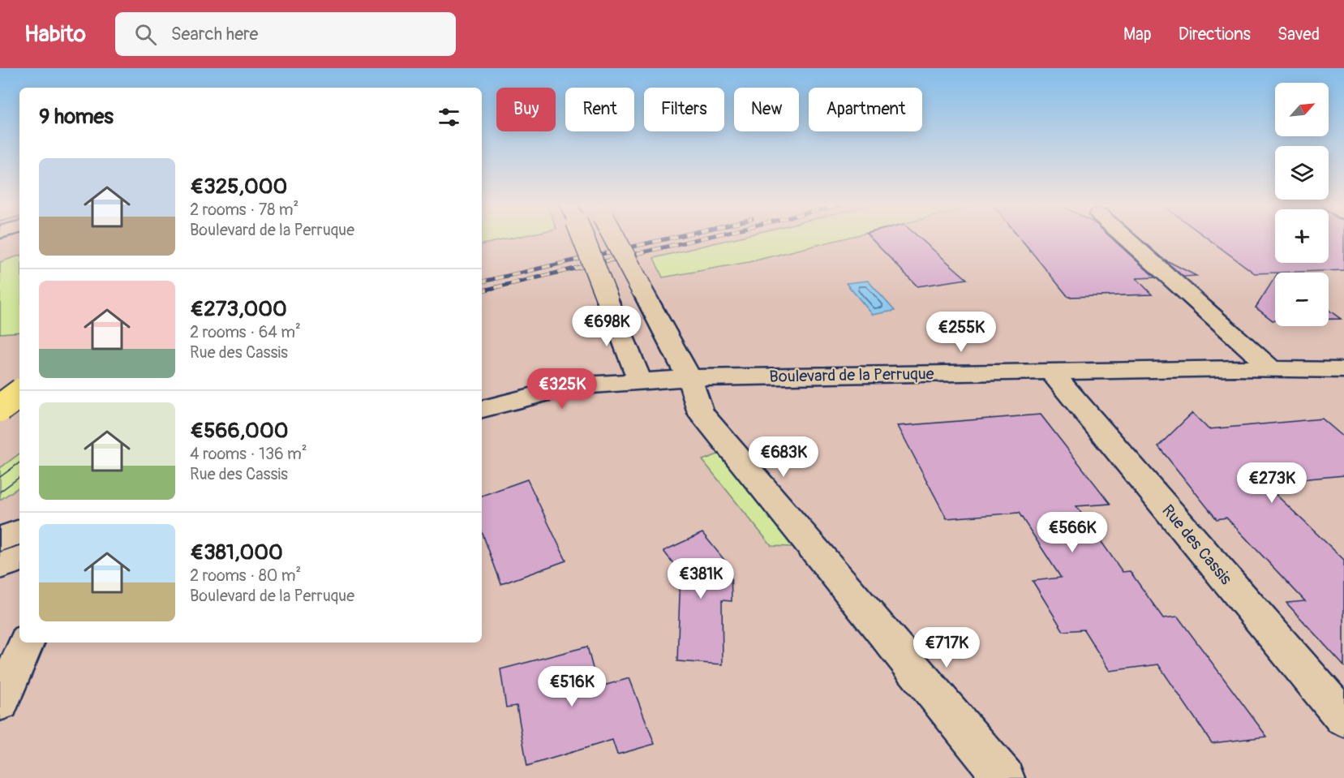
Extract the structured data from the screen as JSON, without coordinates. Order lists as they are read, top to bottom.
{
  "streets": {
    "street": ["Boulevard de la Perruque", "Rue des Cassis"]
  },
  "crossings": [
    ["Boulevard de la Perruque", "Rue des Cassis"]
  ],
  "north": "top right",
  "page": {
    "header": "Habito",
    "search": "Search here",
    "nav": ["Map", "Directions", "Saved"],
    "map_buttons": ["+", "−"],
    "chip": [
      "Buy",
      "Rent",
      "Filters",
      "New",
      "Apartment"
    ],
    "heading": "9 homes",
    "list": [
      {
        "name": "€325,000",
        "note": "2 rooms · 78 m² · Boulevard de la Perruque"
      },
      {
        "name": "€273,000",
        "note": "2 rooms · 64 m² · Rue des Cassis"
      },
      {
        "name": "€566,000",
        "note": "4 rooms · 136 m² · Rue des Cassis"
      },
      {
        "name": "€381,000",
        "note": "2 rooms · 80 m² · Boulevard de la Perruque"
      }
    ],
    "price": [
      "€698K",
      "€255K",
      "€325K",
      "€683K",
      "€273K",
      "€566K",
      "€381K",
      "€717K",
      "€516K"
    ]
  }
}
